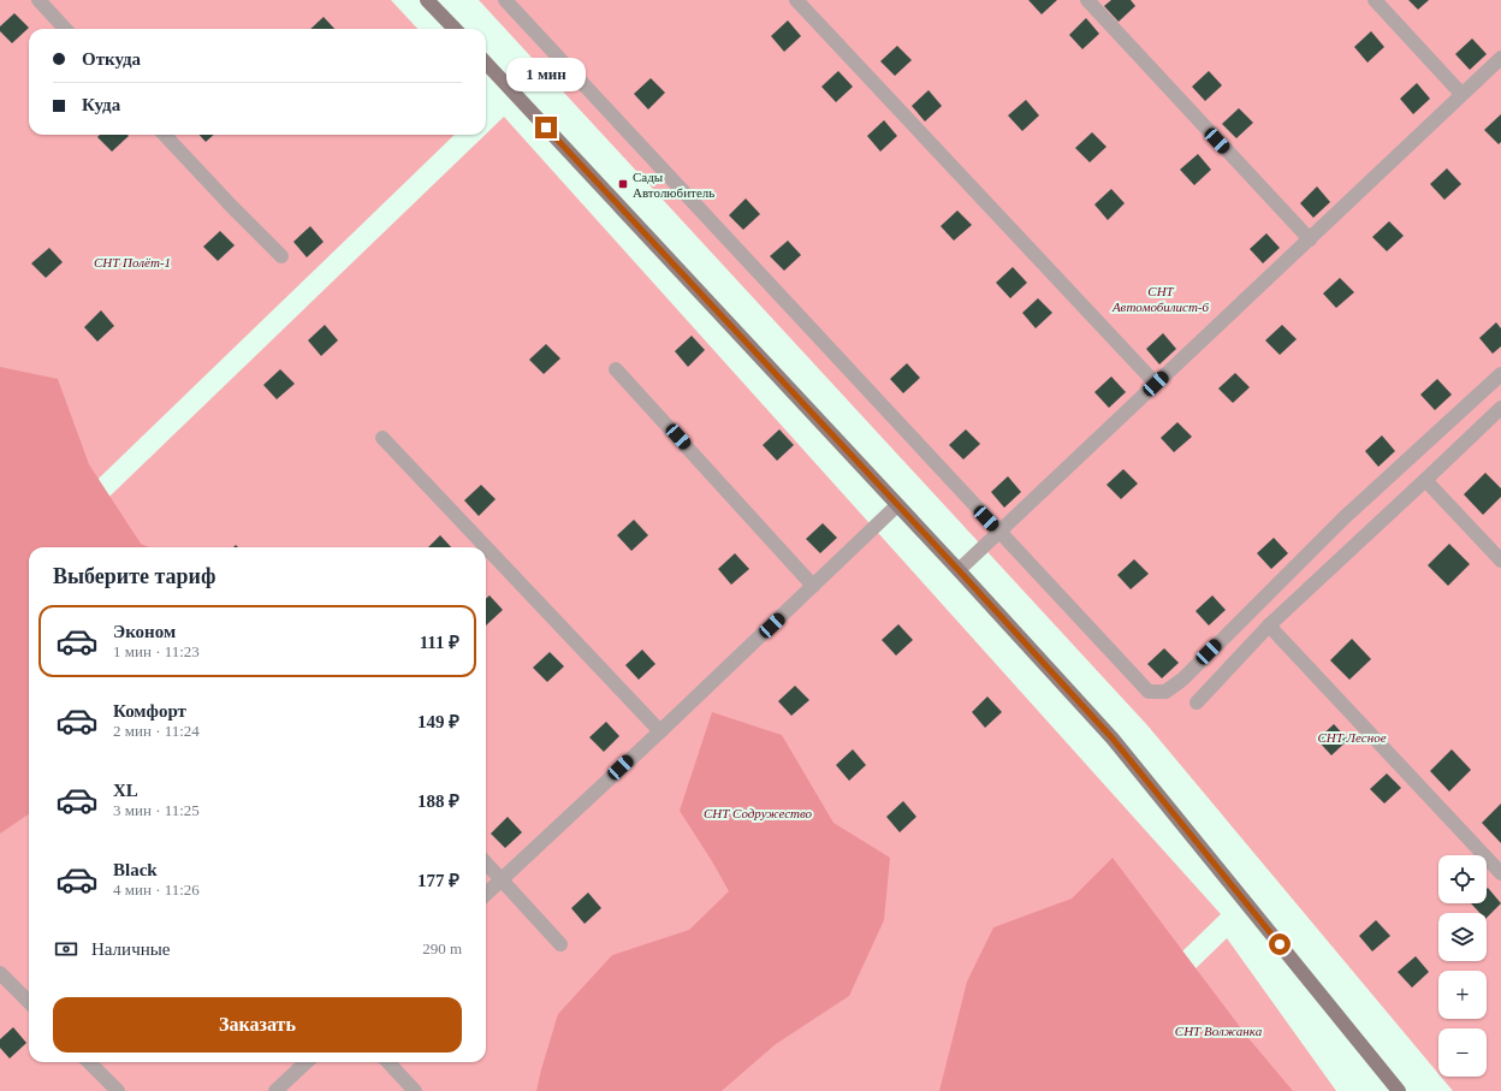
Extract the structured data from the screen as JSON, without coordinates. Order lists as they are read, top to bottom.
{
  "parks": [
    "СНТ Полёт-1",
    "СНТ Автомобилист-6",
    "СНТ Лесное",
    "СНТ Содружество",
    "СНТ Волжанка"
  ],
  "places": {
    "transit": ["Сады Автолюбитель"]
  },
  "page": {
    "banner": ["Откуда", "Куда"],
    "bubble": "1 мин",
    "heading": "Выберите тариф",
    "list": [
      {
        "name": "Эконом",
        "note": "1 мин · 11:23",
        "value": "111 ₽"
      },
      {
        "name": "Комфорт",
        "note": "2 мин · 11:24",
        "value": "149 ₽"
      },
      {
        "name": "XL",
        "note": "3 мин · 11:25",
        "value": "188 ₽"
      },
      {
        "name": "Black",
        "note": "4 мин · 11:26",
        "value": "177 ₽"
      }
    ],
    "map_buttons": ["+", "−"],
    "pay": ["Наличные", "290 m"],
    "buttons": "Заказать"
  }
}
